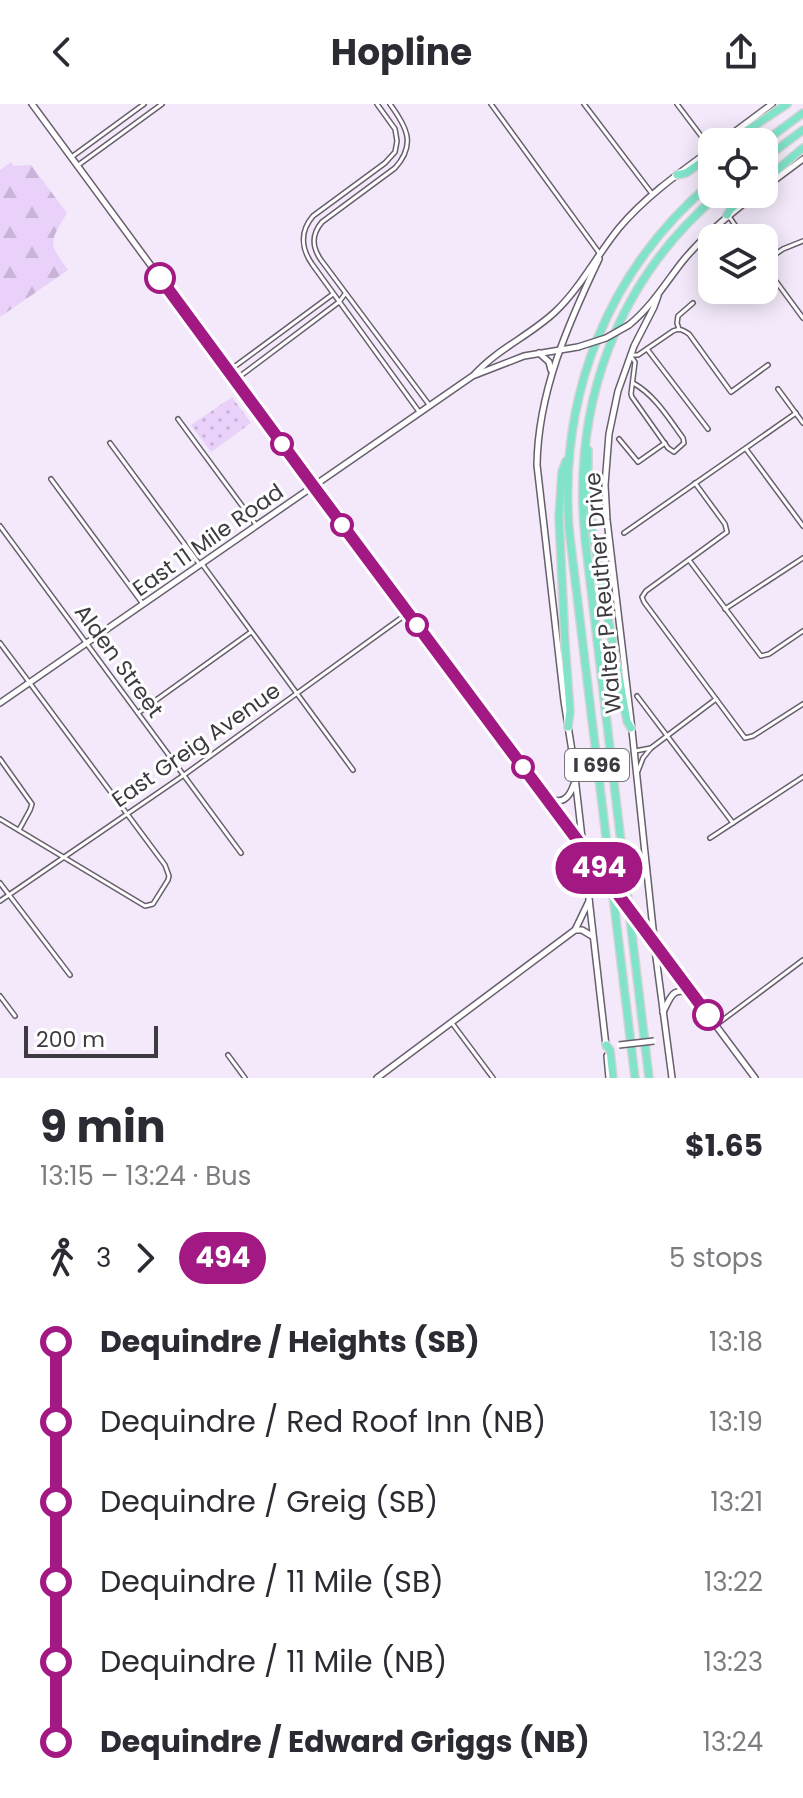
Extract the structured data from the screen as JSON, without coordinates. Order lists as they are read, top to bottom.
{
  "streets": {
    "highway": ["I 696"],
    "main road": ["East 11 Mile Road", "Walter P Reuther Drive"],
    "street": ["Alden Street", "East Greig Avenue"]
  },
  "crossings": [
    ["East 11 Mile Road", "Walter P Reuther Drive"],
    ["East 11 Mile Road", "Alden Street"],
    ["Alden Street", "East Greig Avenue"]
  ],
  "lines": ["bus line 494"],
  "scale_bar": "200 m",
  "page": {
    "header": "Hopline",
    "on_map": "494",
    "scale": "200 m",
    "heading": ["9 min", "13:15 – 13:24 · Bus", "$1.65"],
    "legs": ["3", "494", "5 stops"],
    "list": [
      {
        "name": "Dequindre / Heights (SB)",
        "value": "13:18"
      },
      {
        "name": "Dequindre / Red Roof Inn (NB)",
        "value": "13:19"
      },
      {
        "name": "Dequindre / Greig (SB)",
        "value": "13:21"
      },
      {
        "name": "Dequindre / 11 Mile (SB)",
        "value": "13:22"
      },
      {
        "name": "Dequindre / 11 Mile (NB)",
        "value": "13:23"
      },
      {
        "name": "Dequindre / Edward Griggs (NB)",
        "value": "13:24"
      }
    ]
  }
}
